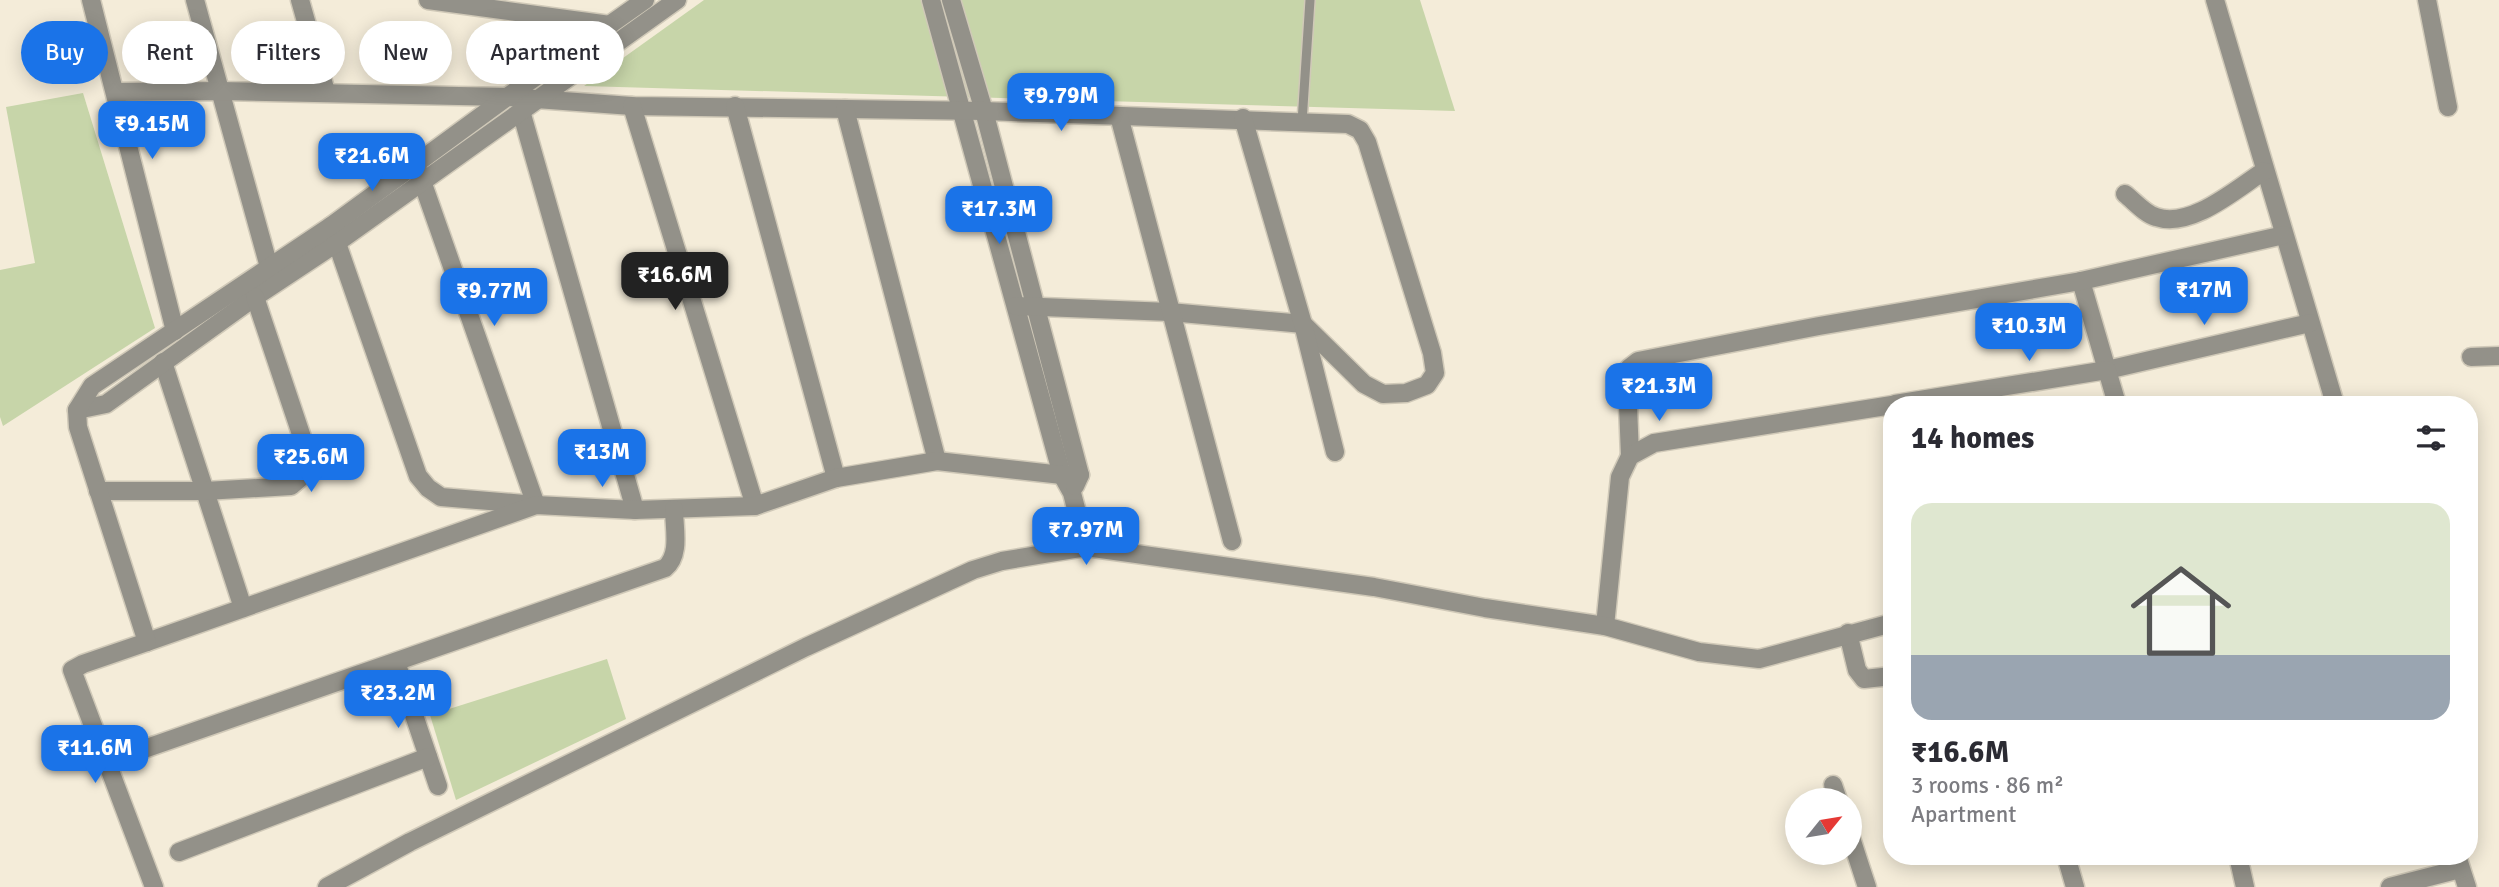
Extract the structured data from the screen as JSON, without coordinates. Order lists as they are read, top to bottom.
{
  "north": "top right",
  "page": {
    "chip": [
      "Buy",
      "Rent",
      "Filters",
      "New",
      "Apartment"
    ],
    "price": [
      "₹9.79M",
      "₹9.15M",
      "₹21.6M",
      "₹17.3M",
      "₹16.6M",
      "₹17M",
      "₹9.77M",
      "₹10.3M",
      "₹21.3M",
      "₹13M",
      "₹25.6M",
      "₹7.97M",
      "₹23.2M",
      "₹11.6M"
    ],
    "heading": "14 homes",
    "list": [
      {
        "name": "₹16.6M",
        "note": "3 rooms · 86 m² · Apartment"
      }
    ]
  }
}
